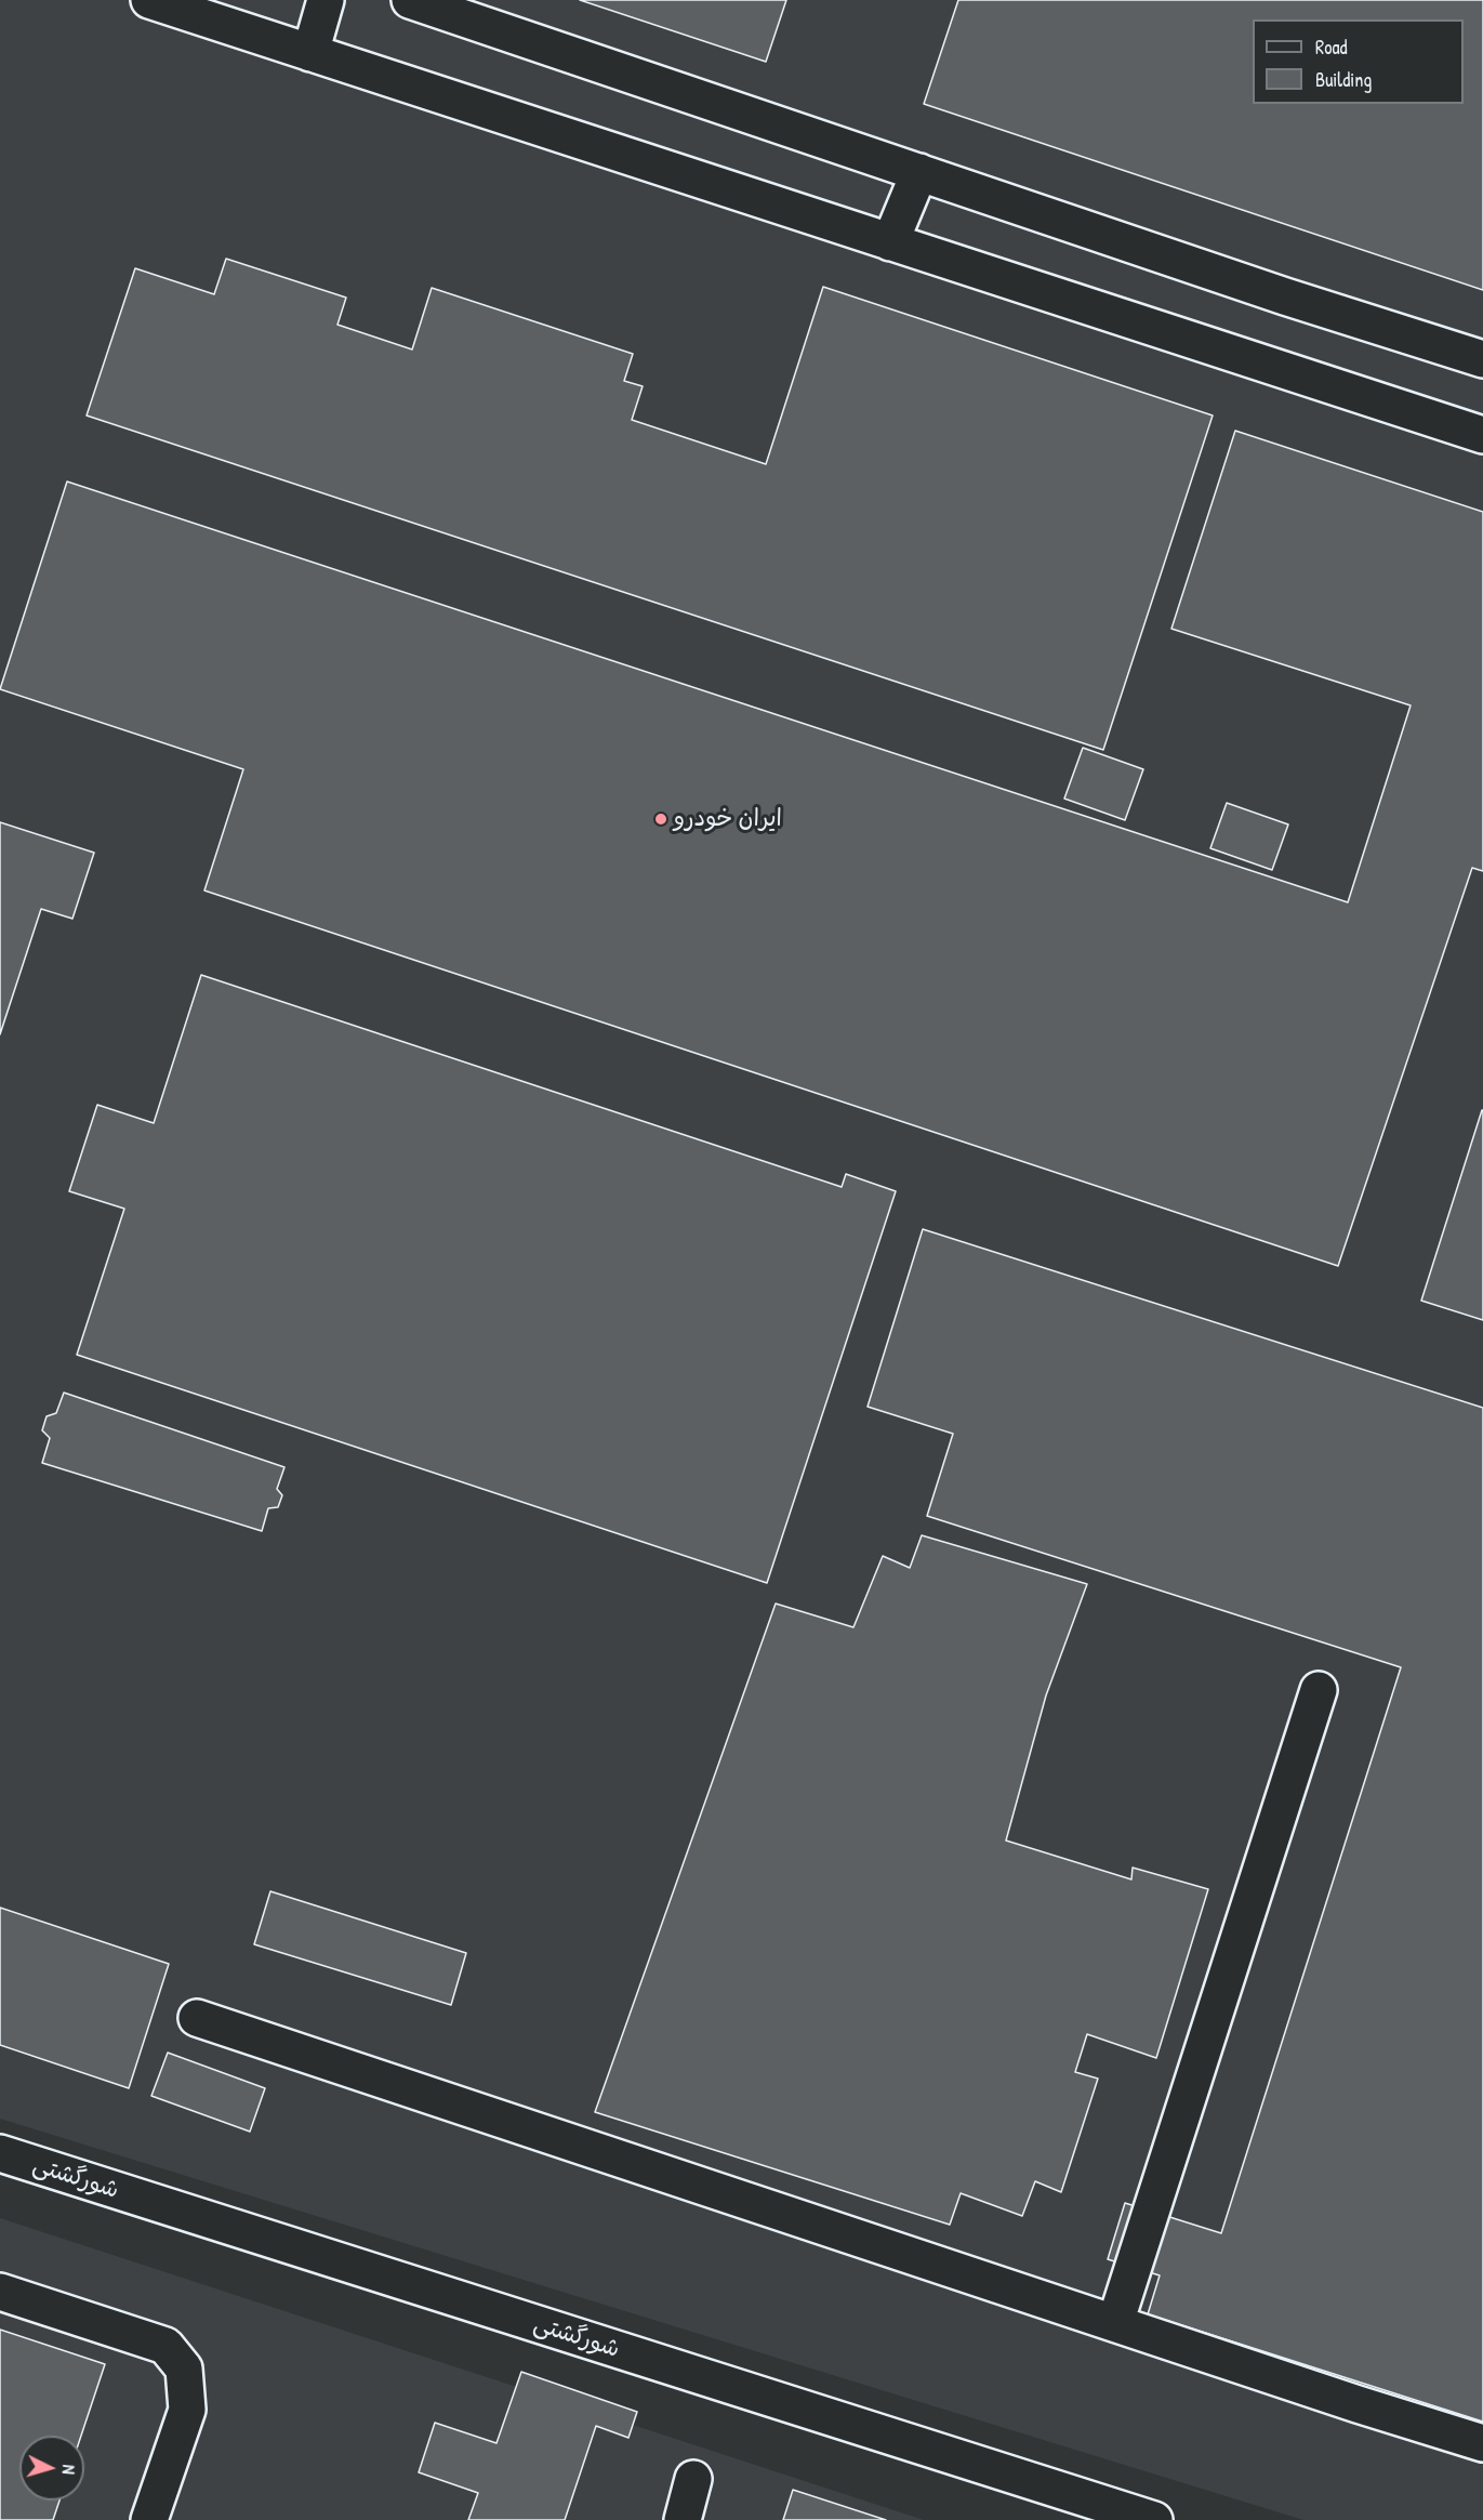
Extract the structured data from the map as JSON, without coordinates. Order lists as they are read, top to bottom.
{
  "streets": {
    "lane": ["شورگشتی"]
  },
  "places": ["ایران خودرو"],
  "legend": ["Road", "Building"],
  "north": "right"
}
